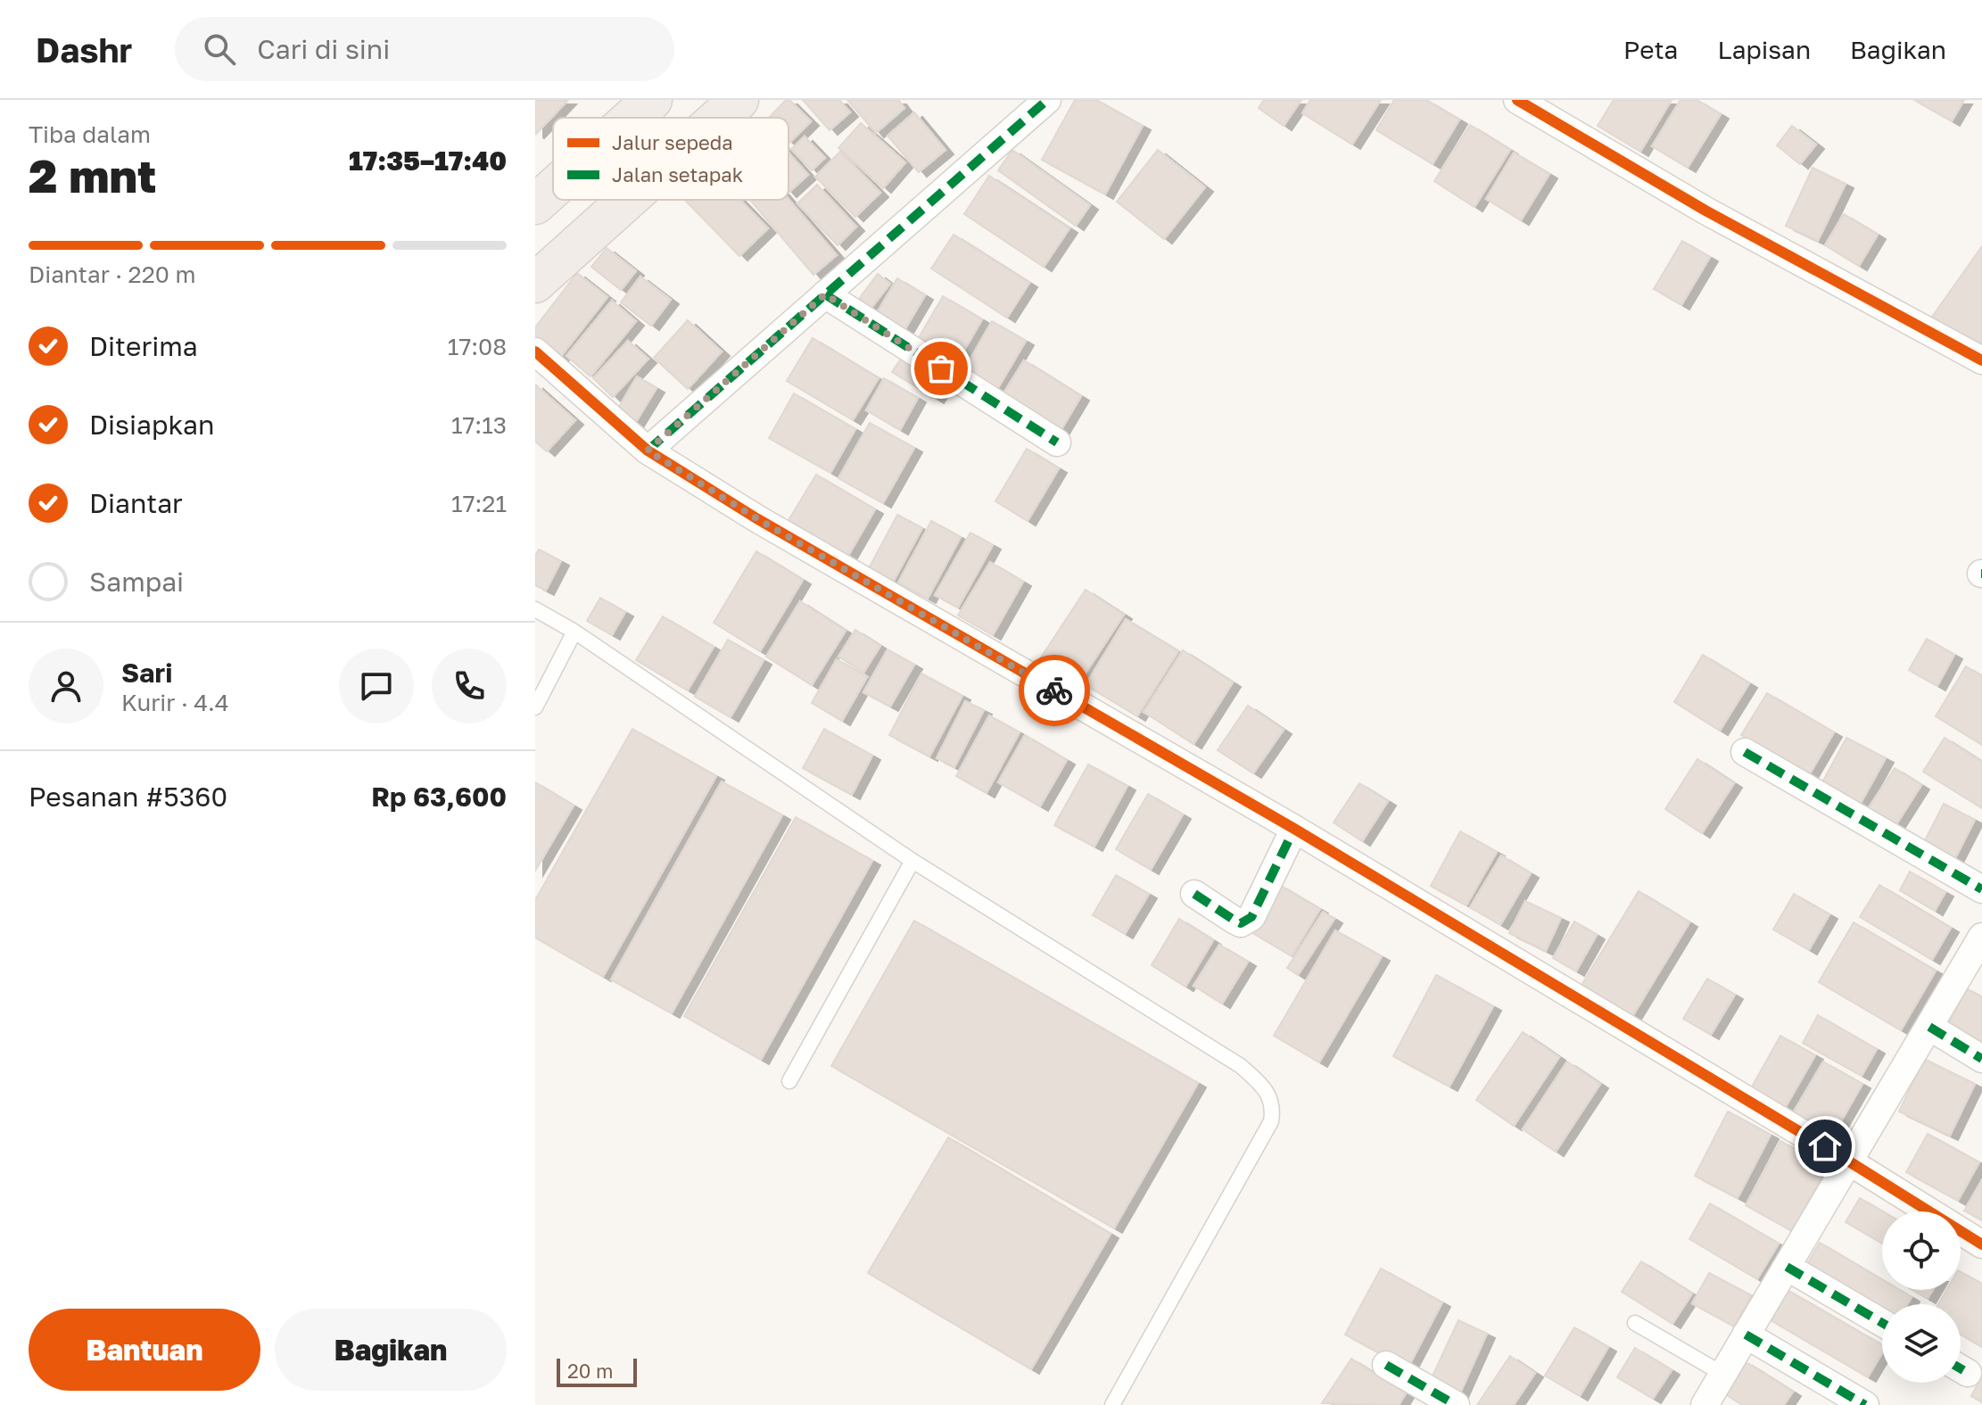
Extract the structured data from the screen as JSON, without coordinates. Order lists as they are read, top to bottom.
{
  "legend": ["Jalur sepeda", "Jalan setapak"],
  "scale_bar": "20 m",
  "page": {
    "header": "Dashr",
    "search": "Cari di sini",
    "nav": ["Peta", "Lapisan", "Bagikan"],
    "heading": ["2 mnt", "Tiba dalam", "17:35–17:40"],
    "panel": [
      "Sari",
      "Kurir · 4.4",
      "Pesanan #5360",
      "Rp 63,600"
    ],
    "bar": "Diantar · 220 m",
    "list": [
      ["Diterima", "17:08"],
      ["Disiapkan", "17:13"],
      ["Diantar", "17:21"],
      "Sampai"
    ],
    "buttons": ["Bantuan", "Bagikan"],
    "scale": "20 m"
  }
}
